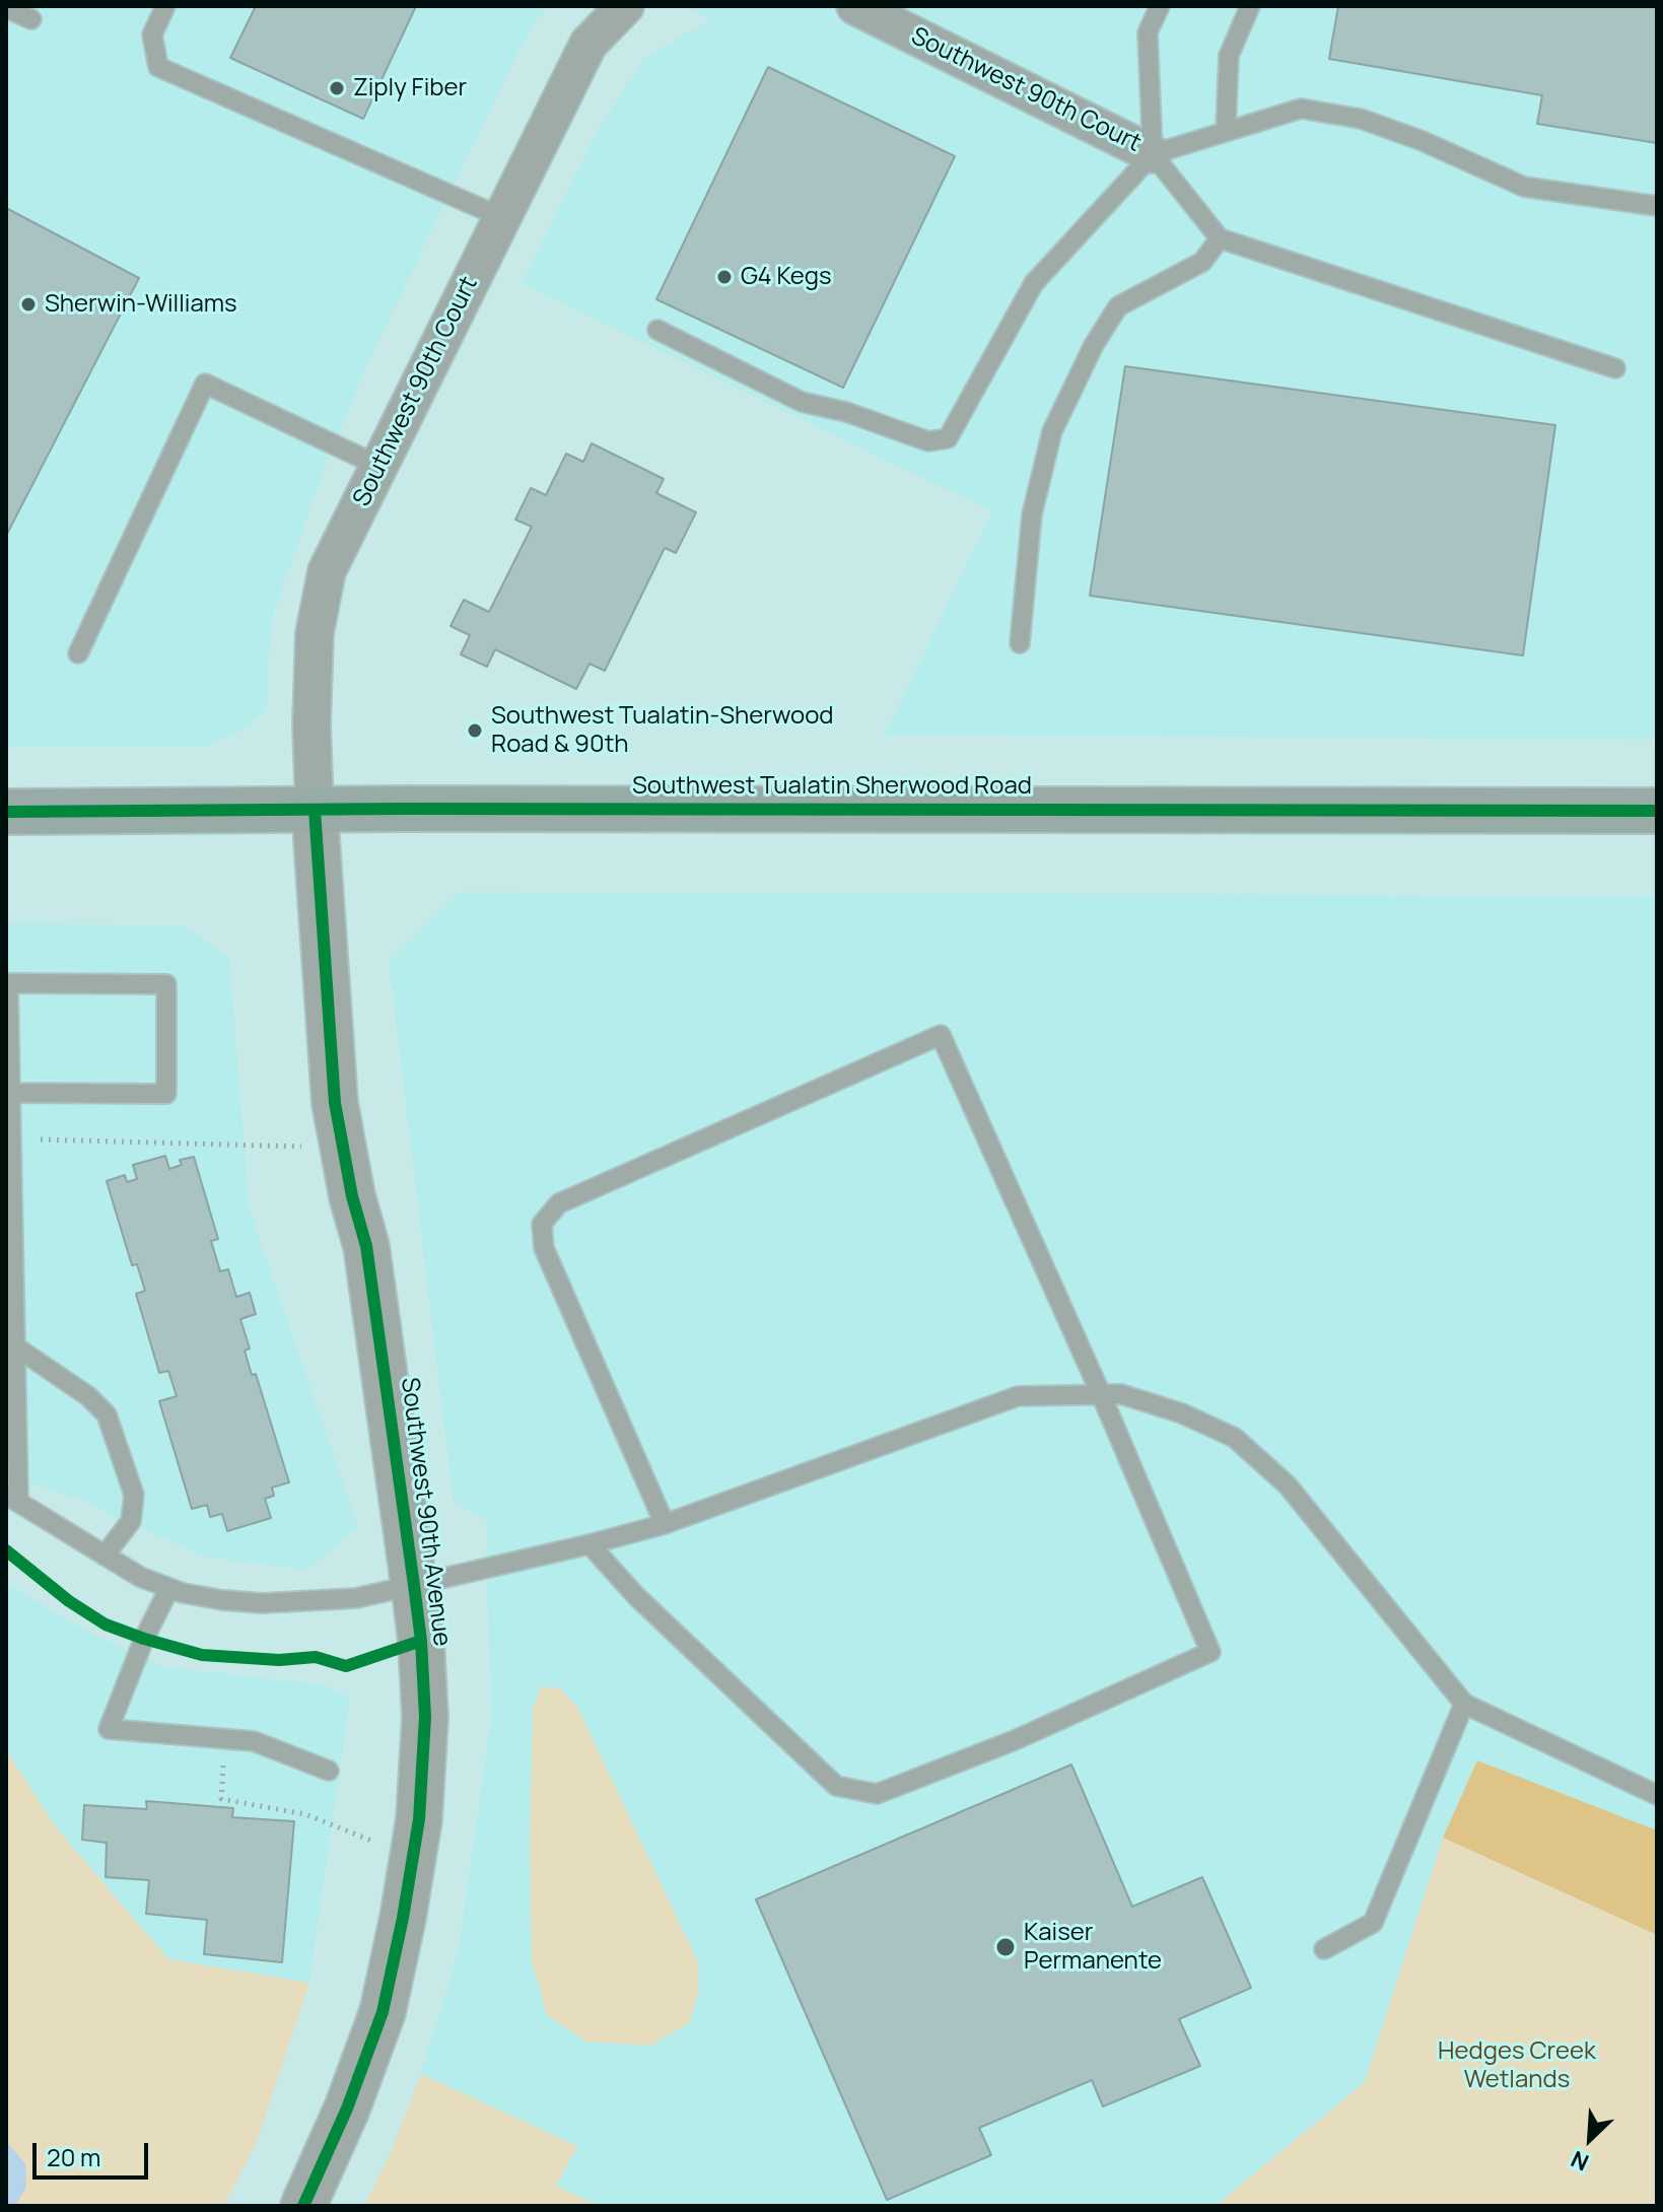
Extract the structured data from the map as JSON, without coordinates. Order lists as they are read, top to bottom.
{
  "streets": {
    "highway": ["Southwest Tualatin Sherwood Road"],
    "street": ["Southwest 90th Court", "Southwest 90th Avenue"]
  },
  "crossings": [
    ["Southwest 90th Court", "Southwest Tualatin Sherwood Road"],
    ["Southwest 90th Court", "Southwest 90th Avenue"],
    ["Southwest Tualatin Sherwood Road", "Southwest 90th Avenue"]
  ],
  "parks": ["Hedges Creek Wetlands"],
  "places": [
    "Ziply Fiber",
    "G4 Kegs",
    "Sherwin-Williams",
    "Southwest Tualatin-Sherwood Road & 90th",
    "Kaiser Permanente"
  ],
  "scale_bar": "20 m",
  "north": "bottom left"
}
